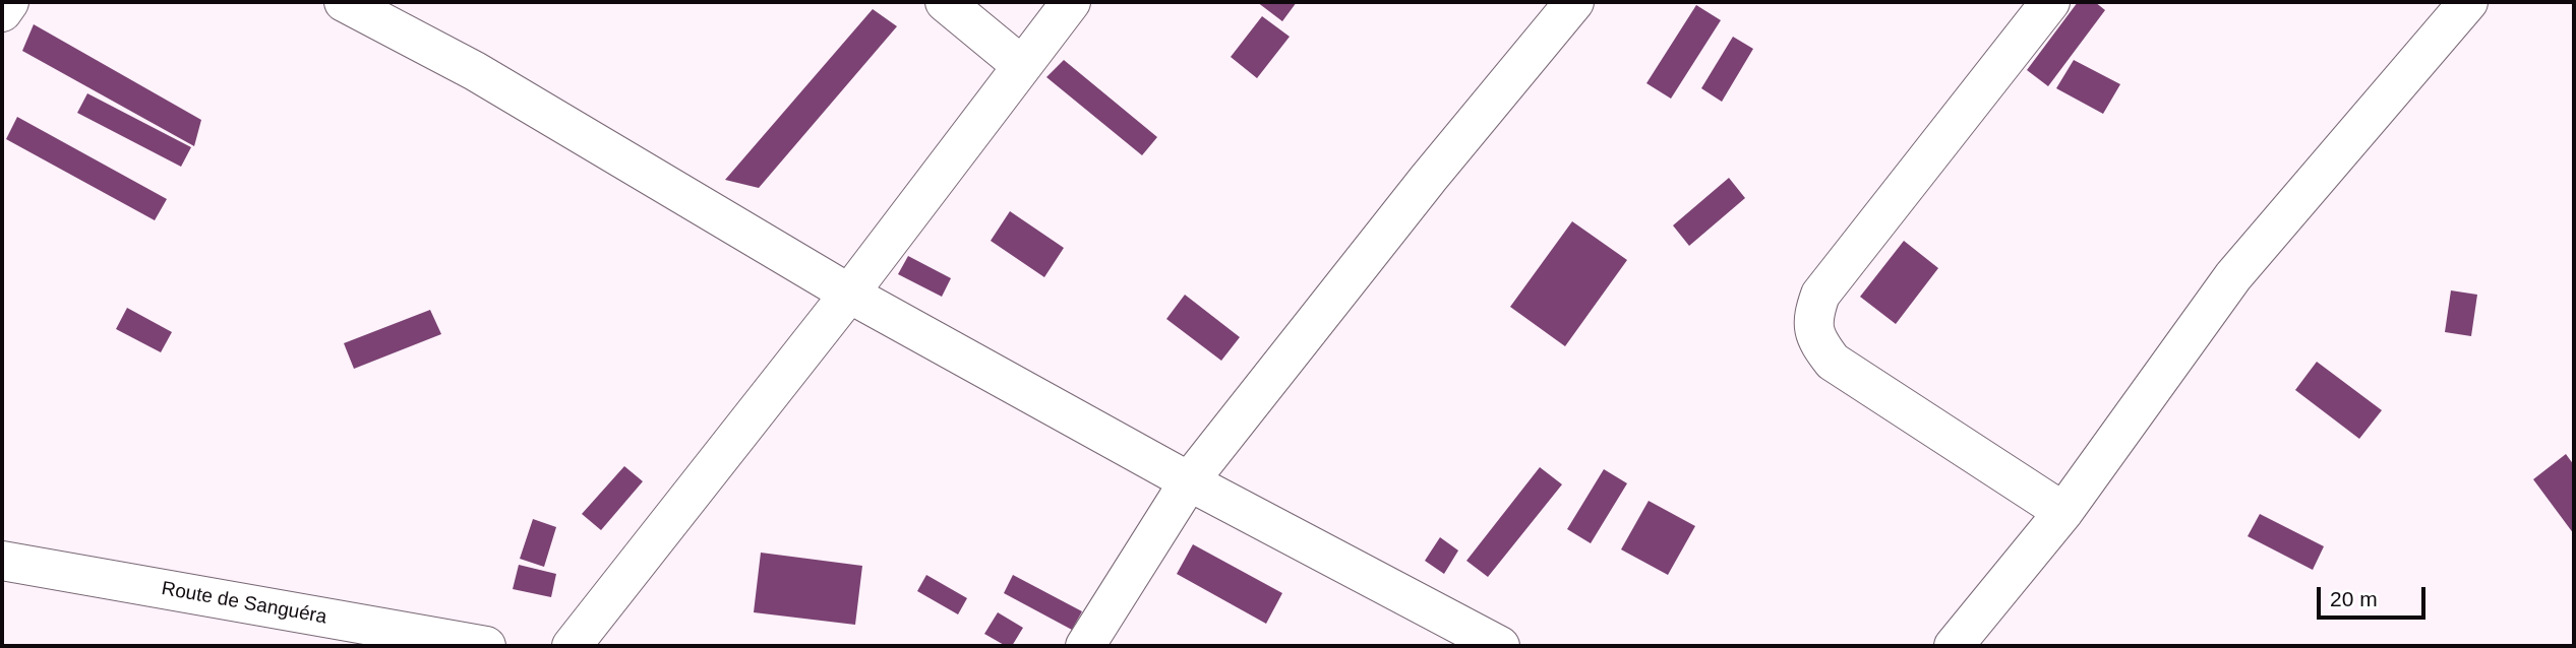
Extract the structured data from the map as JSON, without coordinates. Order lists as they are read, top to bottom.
{
  "streets": {
    "street": ["Route de Sanguéra"]
  },
  "scale_bar": "20 m"
}
